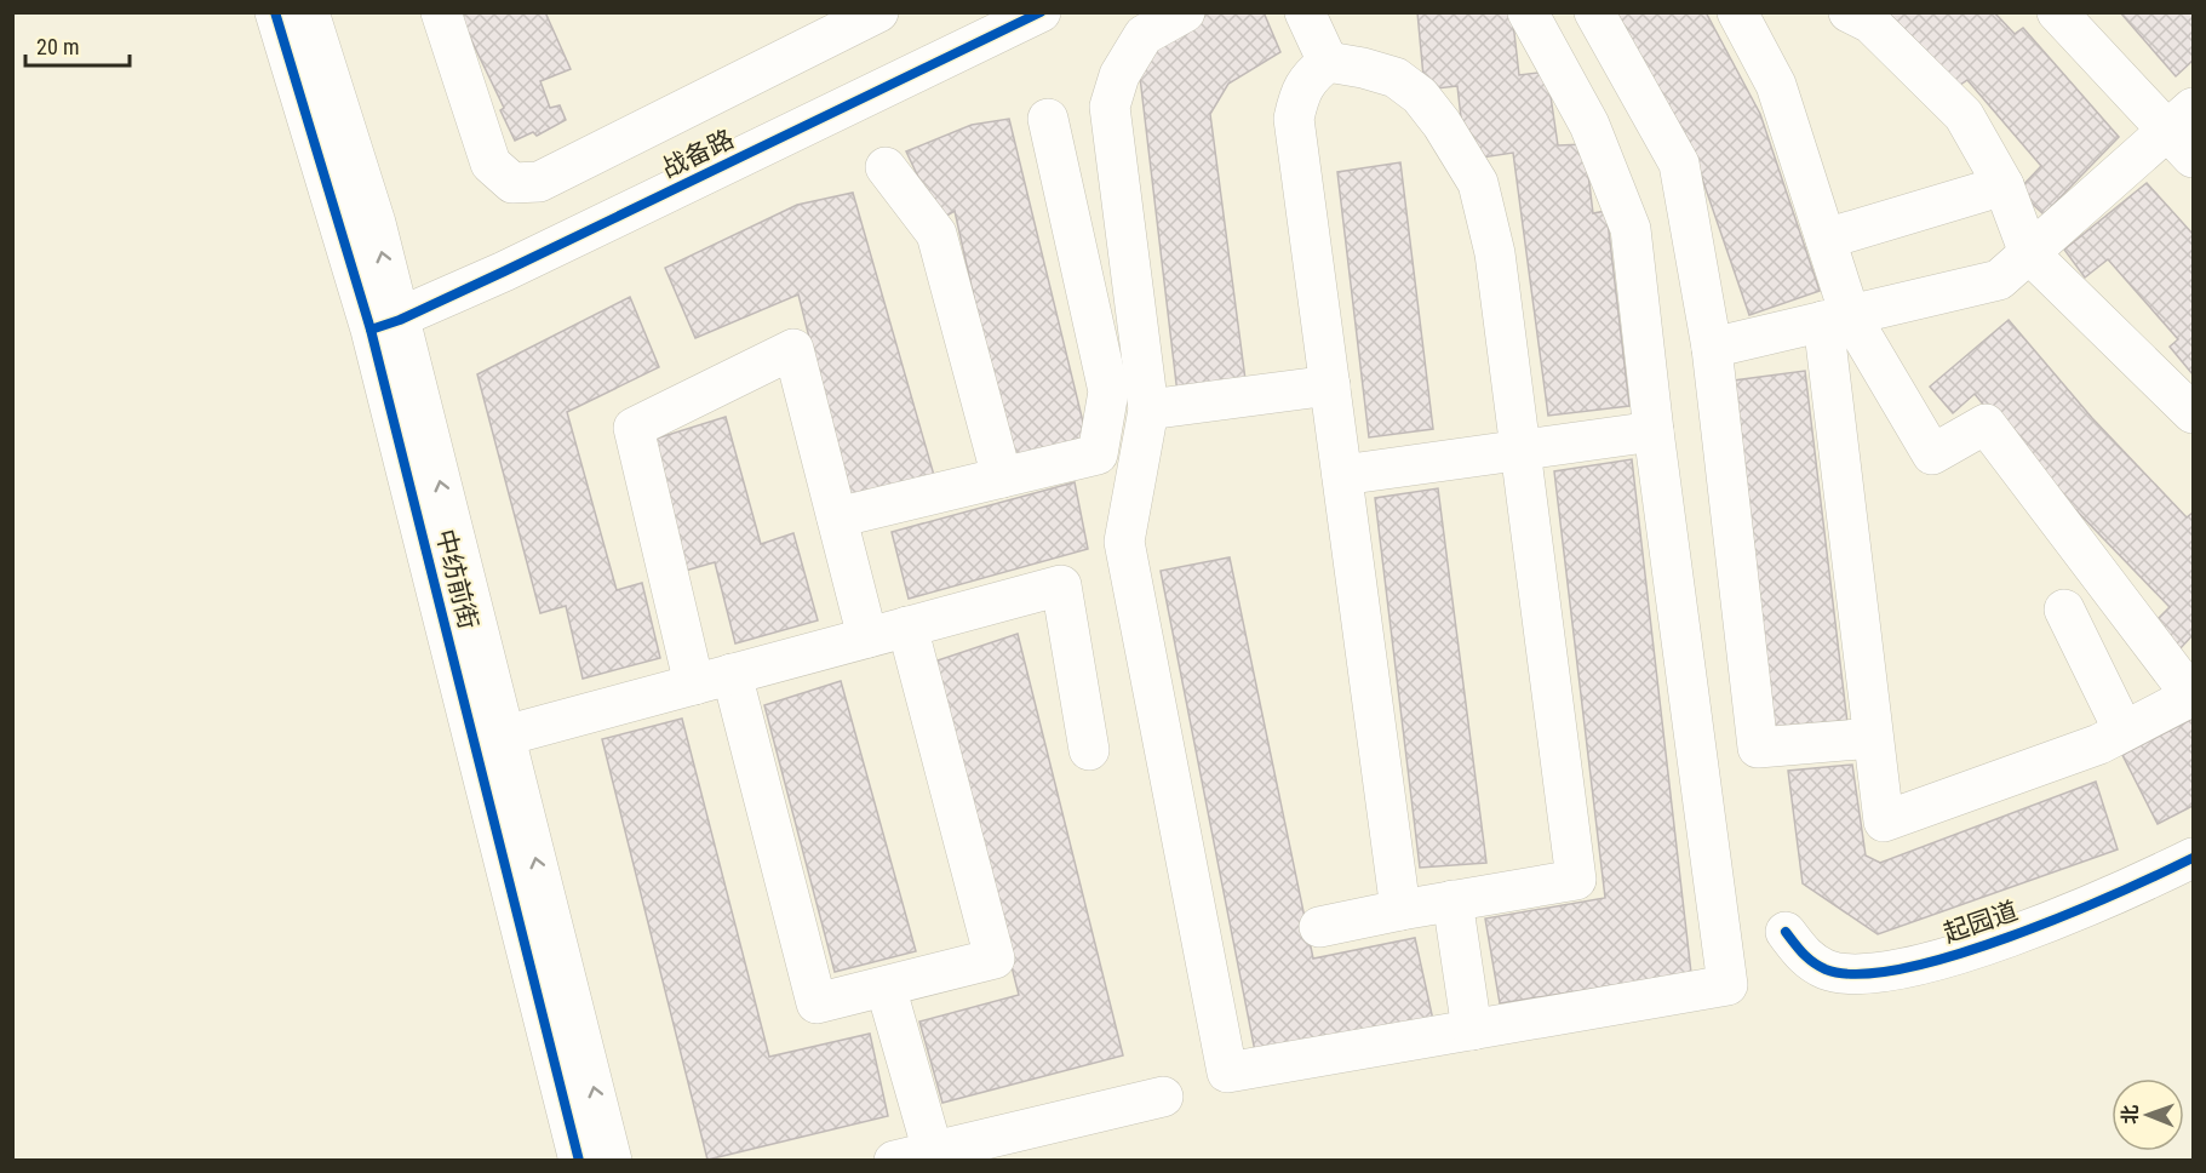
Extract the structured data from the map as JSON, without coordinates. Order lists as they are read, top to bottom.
{
  "streets": {
    "street": ["战备路", "中纺前街", "起园道"]
  },
  "crossings": [
    ["战备路", "中纺前街"]
  ],
  "scale_bar": "20 m",
  "north": "left"
}
